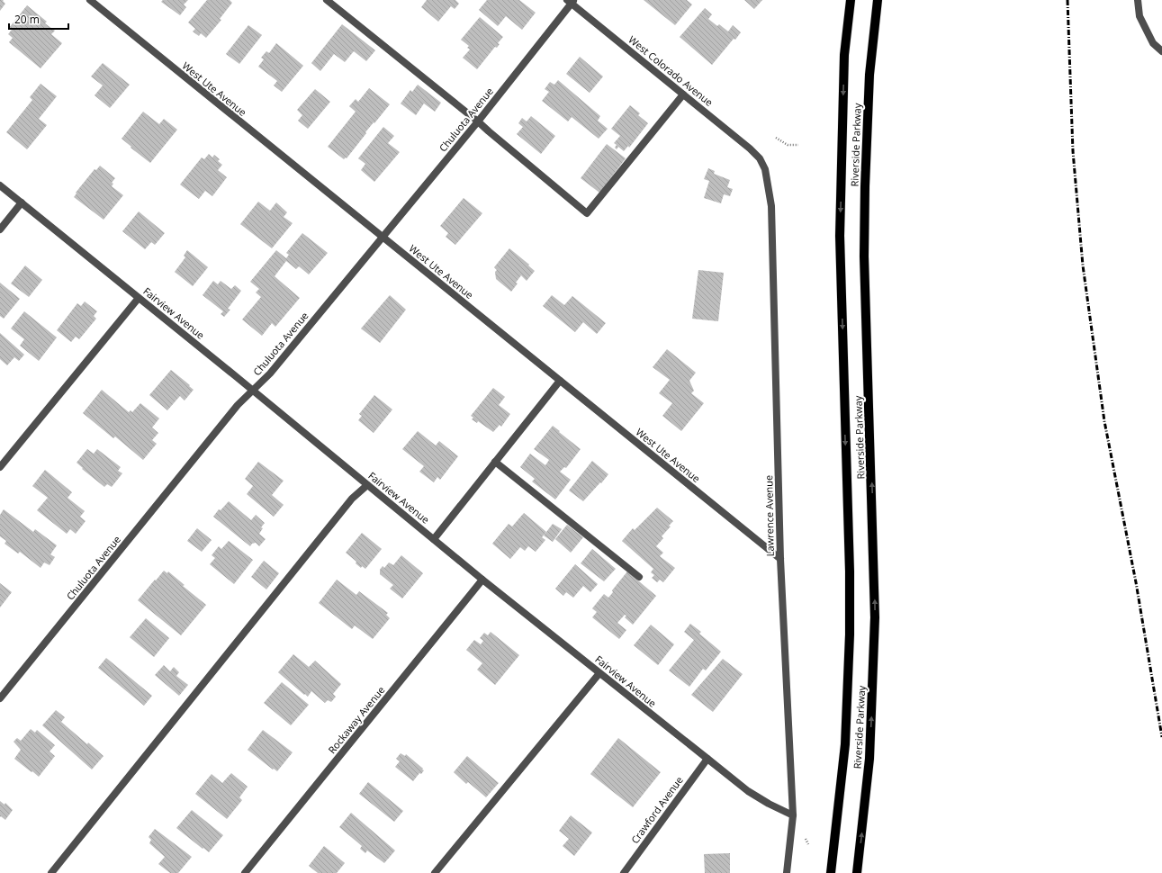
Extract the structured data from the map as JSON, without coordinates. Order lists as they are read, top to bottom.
{
  "streets": {
    "main road": ["Riverside Parkway"],
    "street": [
      "West Colorado Avenue",
      "West Ute Avenue",
      "Chuluota Avenue",
      "Fairview Avenue",
      "Lawrence Avenue",
      "Rockaway Avenue",
      "Crawford Avenue"
    ]
  },
  "crossings": [
    ["West Colorado Avenue", "Chuluota Avenue"],
    ["West Colorado Avenue", "Lawrence Avenue"],
    ["West Ute Avenue", "Chuluota Avenue"],
    ["West Ute Avenue", "Lawrence Avenue"],
    ["Chuluota Avenue", "Fairview Avenue"],
    ["Fairview Avenue", "Lawrence Avenue"],
    ["Fairview Avenue", "Rockaway Avenue"],
    ["Fairview Avenue", "Crawford Avenue"]
  ],
  "scale_bar": "20 m"
}
